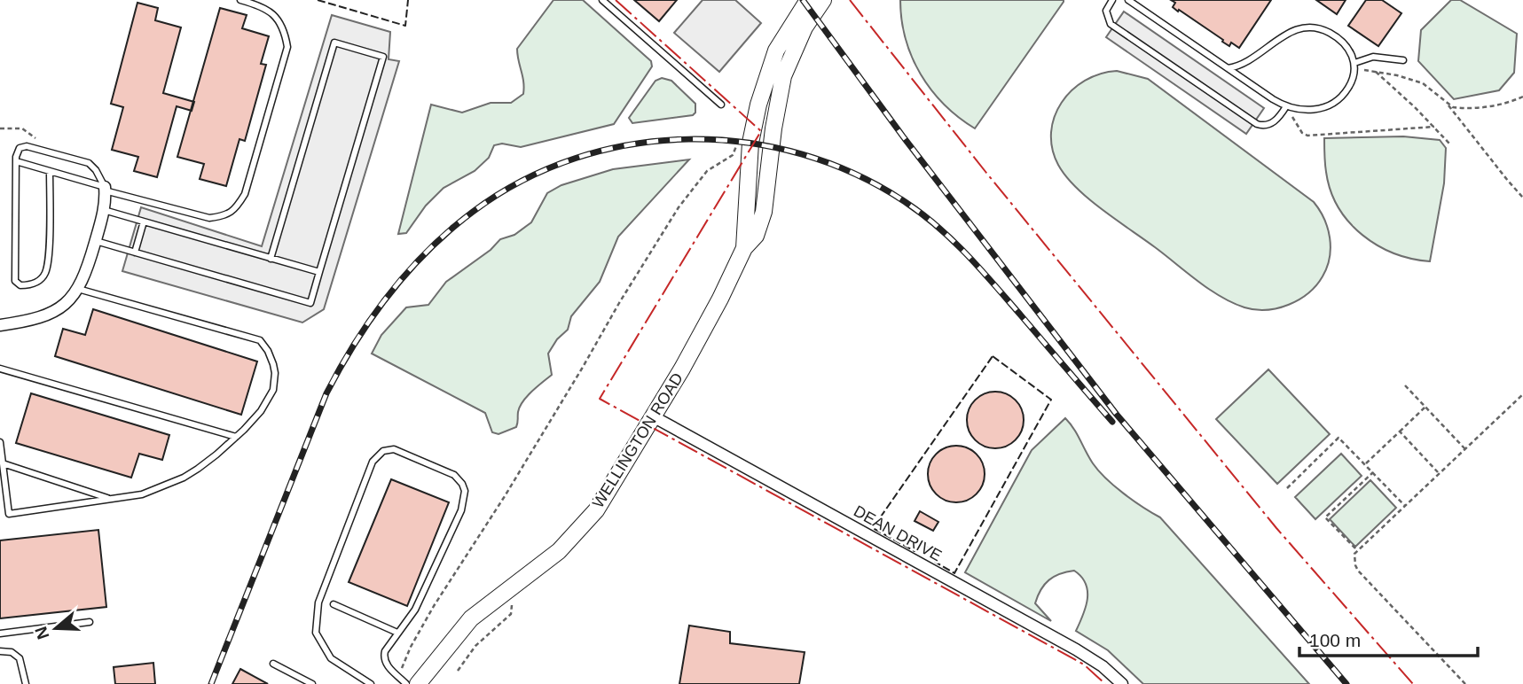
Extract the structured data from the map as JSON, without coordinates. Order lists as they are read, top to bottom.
{
  "streets": {
    "main road": ["WELLINGTON ROAD"],
    "street": ["DEAN DRIVE"]
  },
  "crossings": [
    ["WELLINGTON ROAD", "DEAN DRIVE"]
  ],
  "scale_bar": "100 m",
  "north": "left"
}
